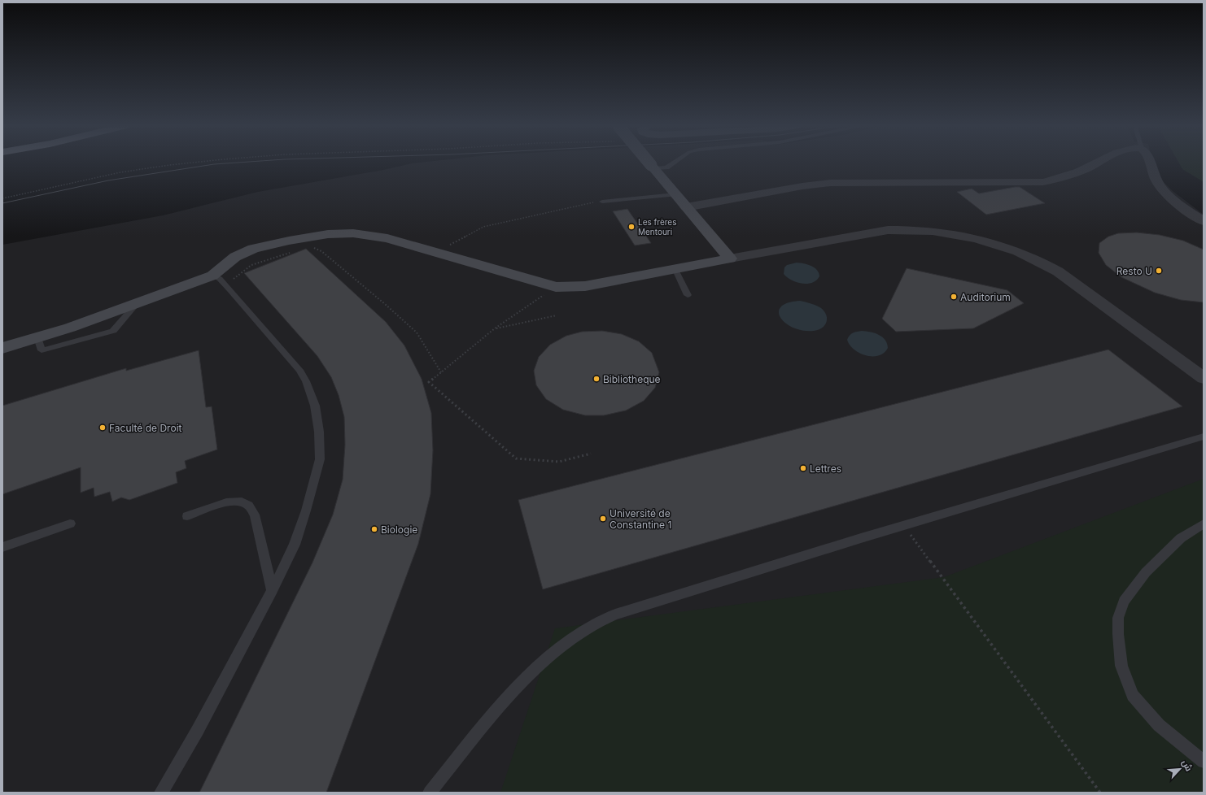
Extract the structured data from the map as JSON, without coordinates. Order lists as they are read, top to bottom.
{
  "places": [
    "Les frères Mentouri",
    "Resto U",
    "Auditorium",
    "Bibliotheque",
    "Faculté de Droit",
    "Lettres",
    "Université de Constantine 1",
    "Biologie"
  ],
  "north": "top right"
}
